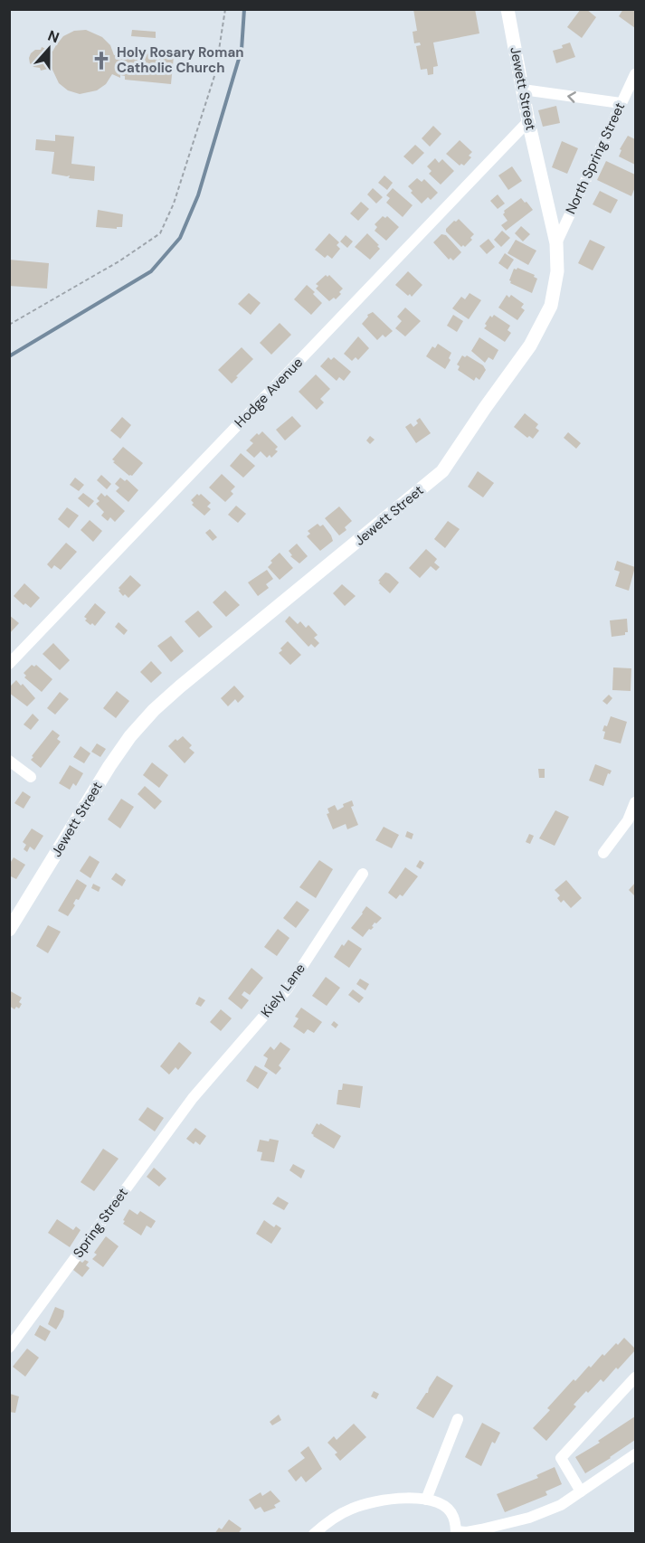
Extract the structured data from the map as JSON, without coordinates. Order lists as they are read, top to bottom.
{
  "streets": {
    "street": [
      "Jewett Street",
      "North Spring Street",
      "Hodge Avenue",
      "Kiely Lane",
      "Spring Street"
    ]
  },
  "crossings": [
    ["Jewett Street", "North Spring Street"],
    ["Jewett Street", "Hodge Avenue"],
    ["Kiely Lane", "Spring Street"]
  ],
  "places": {
    "church": ["Holy Rosary Roman Catholic Church"]
  },
  "north": "top"
}
